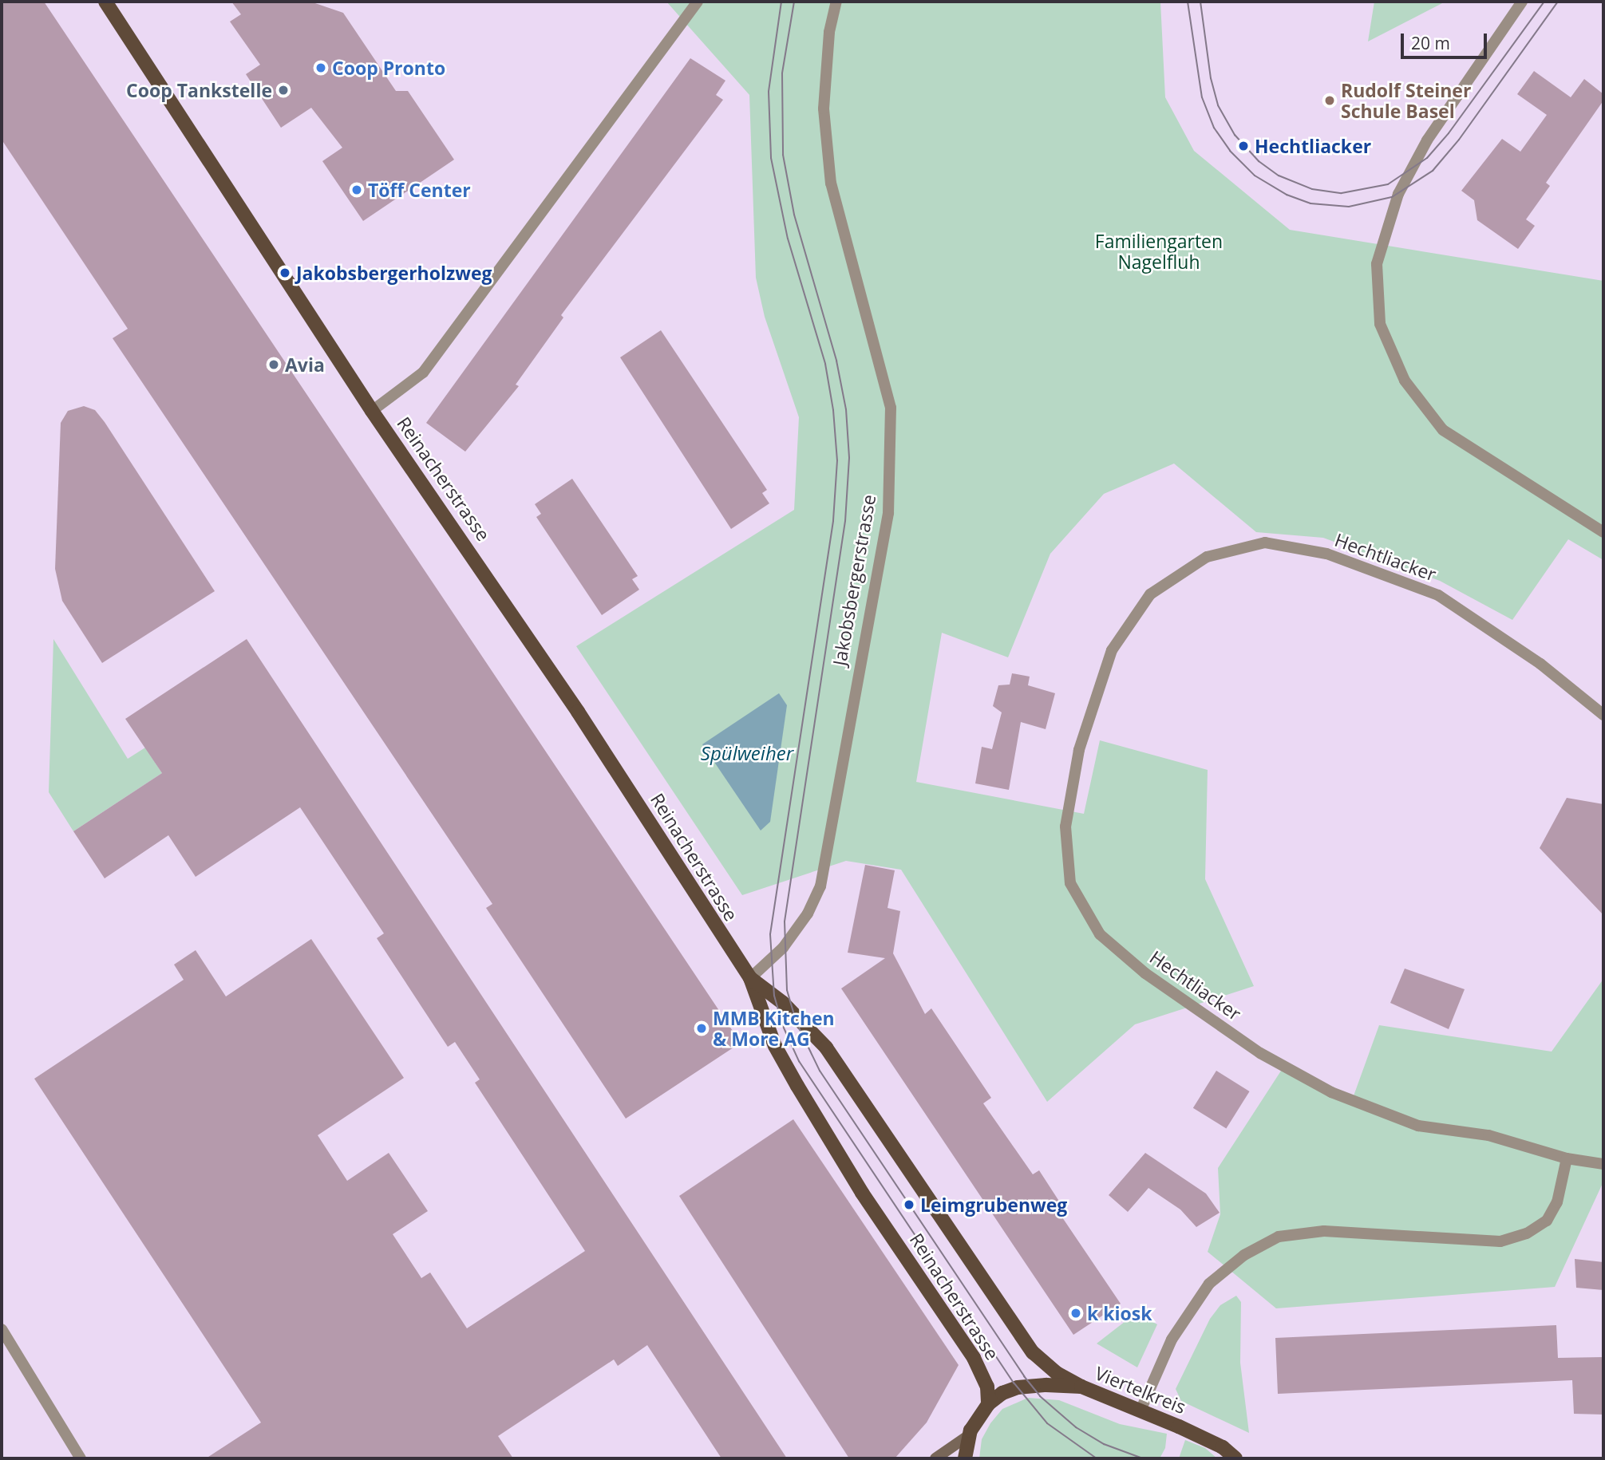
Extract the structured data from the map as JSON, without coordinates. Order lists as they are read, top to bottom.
{
  "streets": {
    "main road": ["Reinacherstrasse", "Viertelkreis"],
    "street": ["Hechtliacker", "Jakobsbergerstrasse"]
  },
  "crossings": [
    ["Reinacherstrasse", "Jakobsbergerstrasse"],
    ["Reinacherstrasse", "Viertelkreis"]
  ],
  "water": ["Spülweiher"],
  "parks": ["Familiengarten Nagelfluh"],
  "places": [
    "Coop Pronto",
    "Coop Tankstelle",
    "Rudolf Steiner Schule Basel",
    "Hechtliacker",
    "Töff Center",
    "Jakobsbergerholzweg",
    "Avia",
    "MMB Kitchen & More AG",
    "Leimgrubenweg",
    "k kiosk"
  ],
  "scale_bar": "20 m"
}
